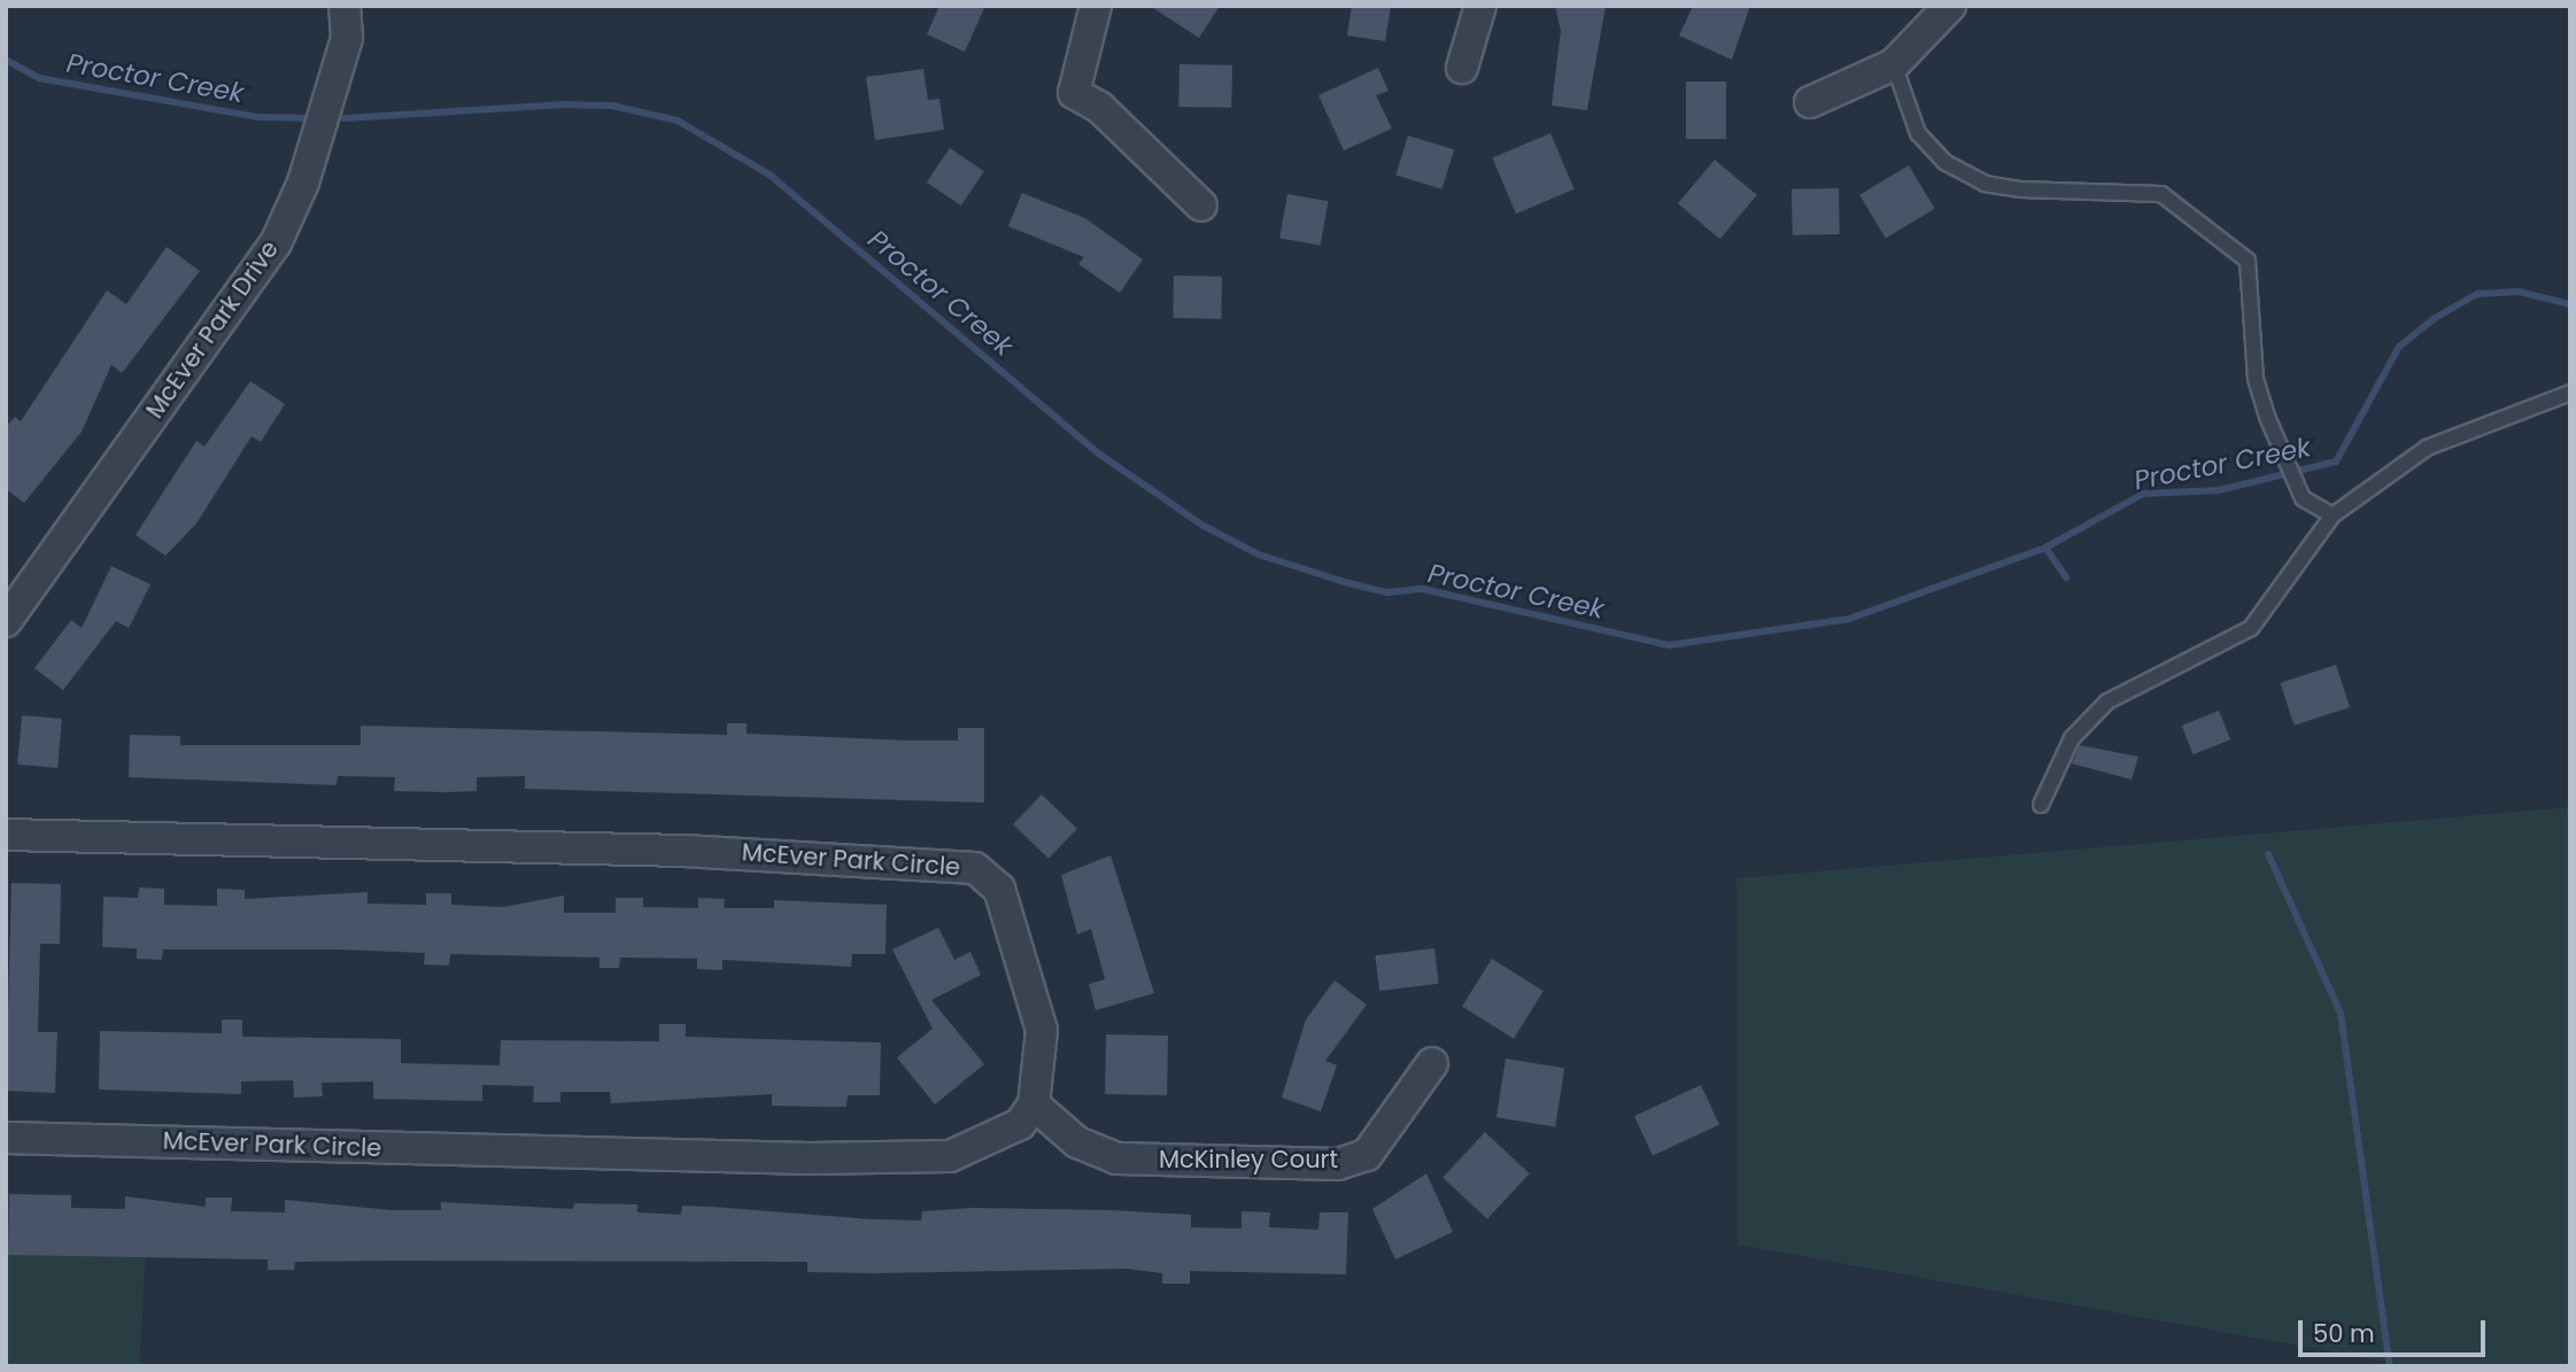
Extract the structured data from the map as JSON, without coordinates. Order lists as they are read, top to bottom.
{
  "streets": {
    "street": ["McEver Park Drive", "McEver Park Circle", "McKinley Court"]
  },
  "crossings": [
    ["McEver Park Circle", "McKinley Court"]
  ],
  "water": ["Proctor Creek"],
  "scale_bar": "50 m"
}
